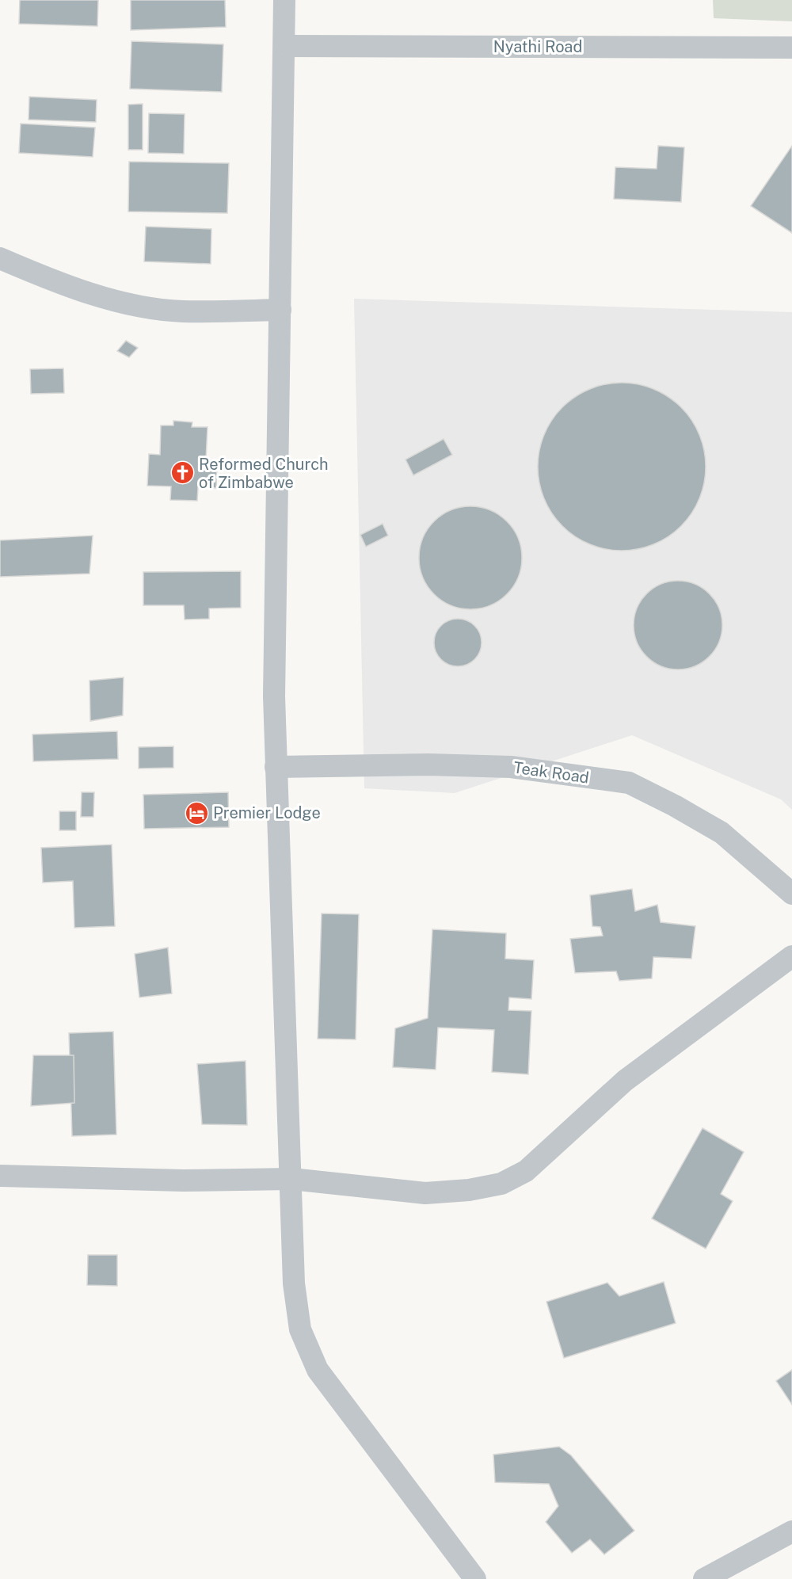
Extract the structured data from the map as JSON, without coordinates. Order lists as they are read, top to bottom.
{
  "streets": {
    "street": ["Nyathi Road", "Teak Road"]
  },
  "places": {
    "church": ["Reformed Church of Zimbabwe"],
    "hotel": ["Premier Lodge"]
  }
}
